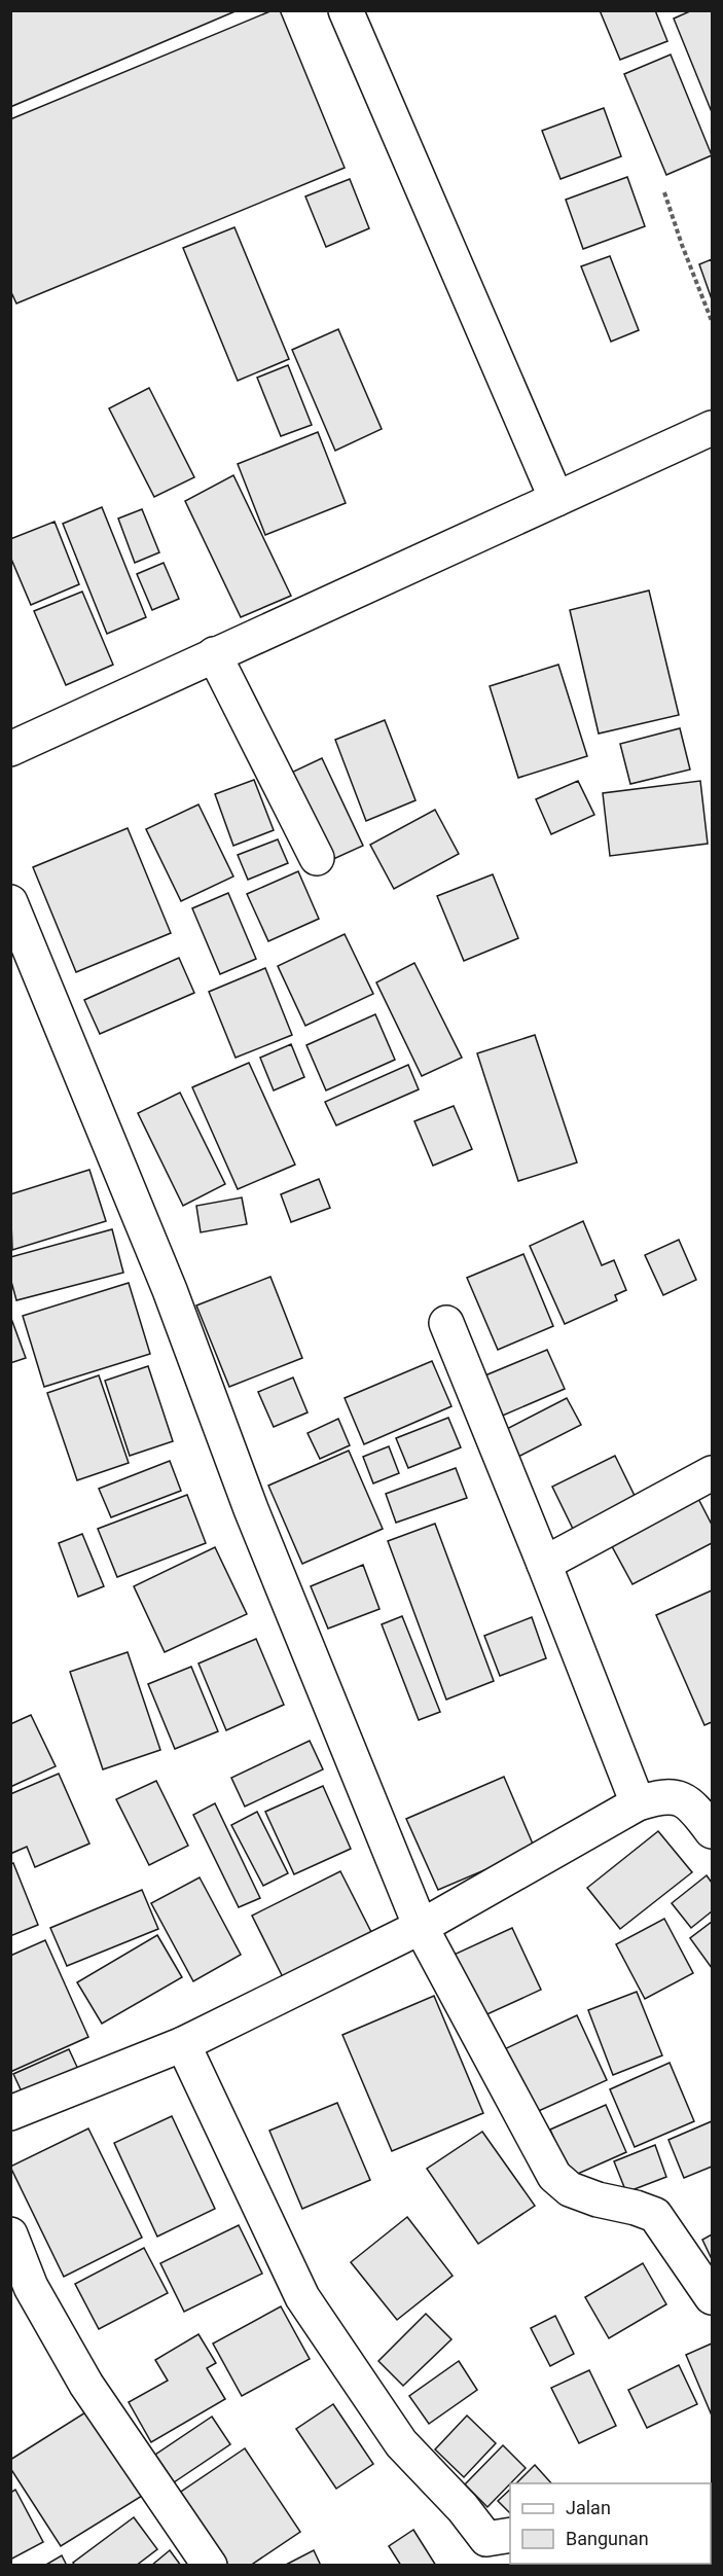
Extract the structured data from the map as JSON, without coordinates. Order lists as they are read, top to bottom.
{
  "legend": ["Jalan", "Bangunan"]
}
